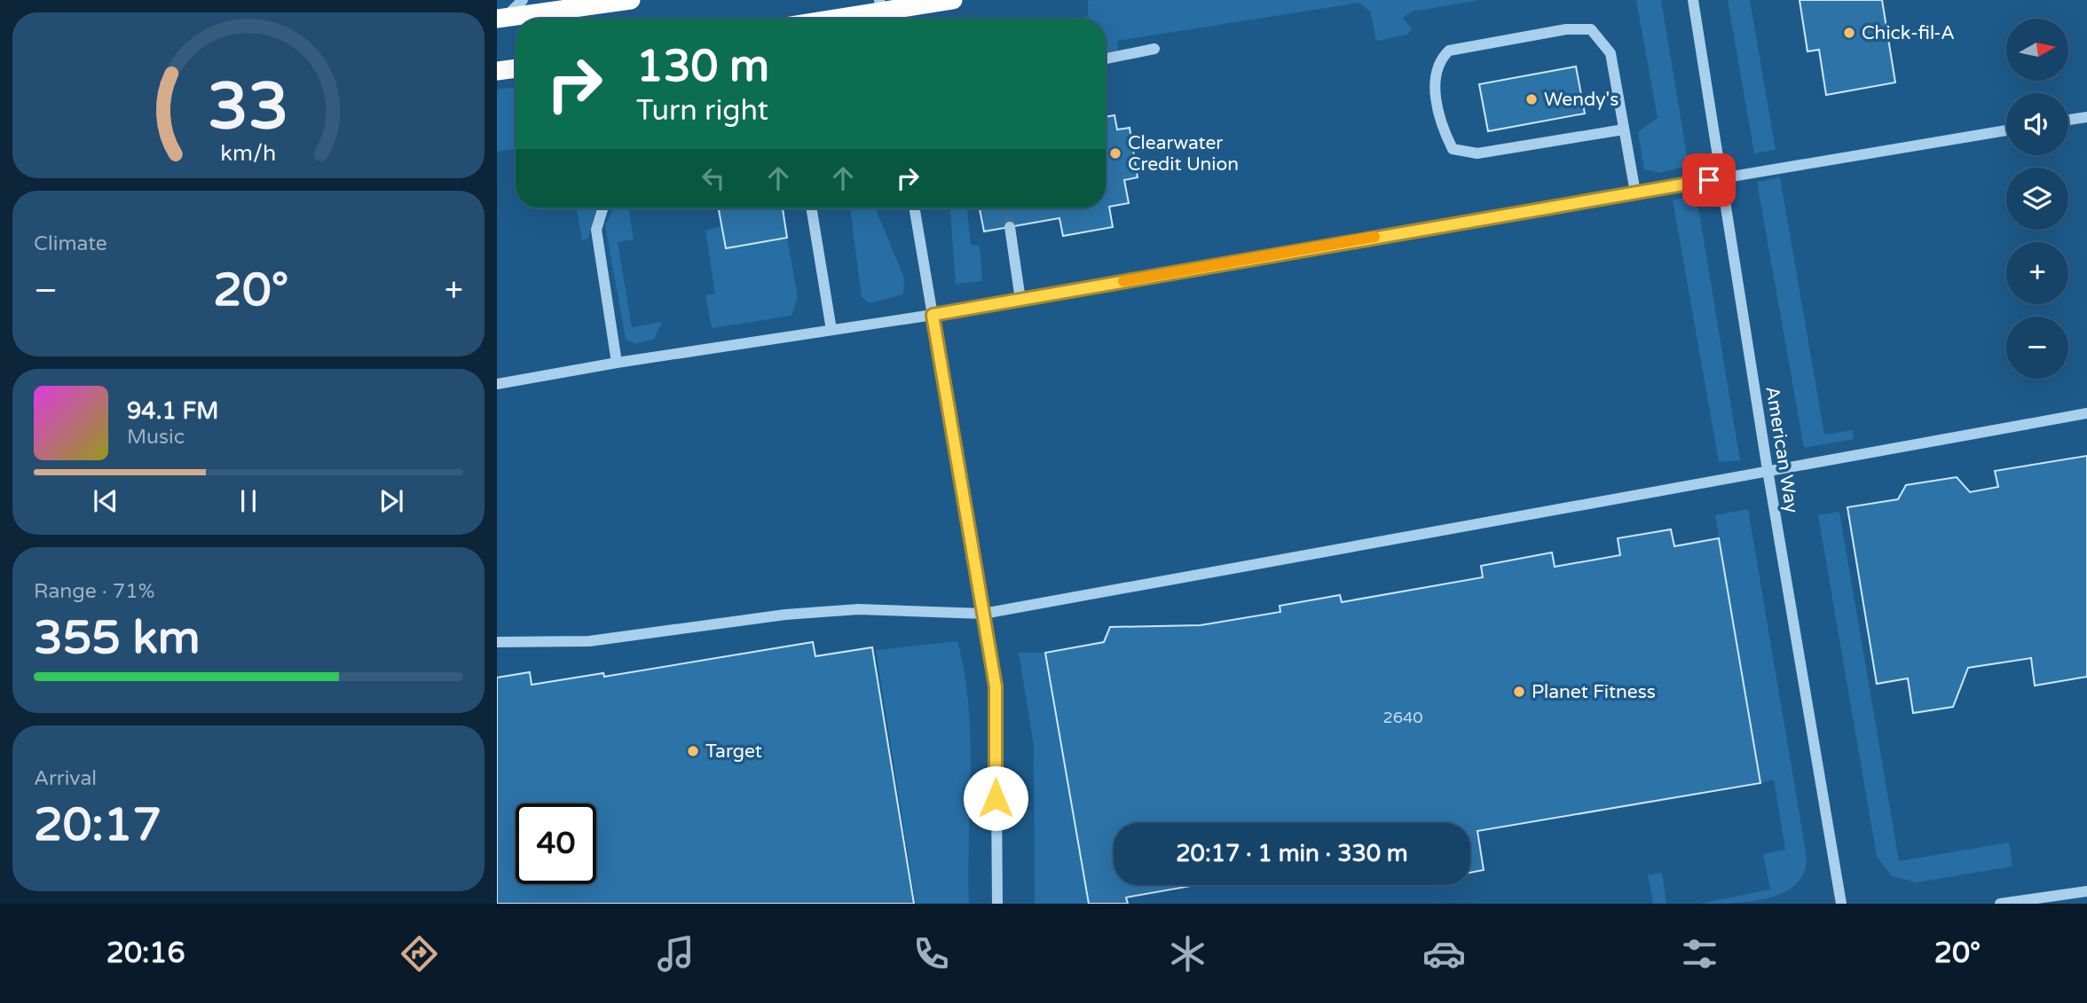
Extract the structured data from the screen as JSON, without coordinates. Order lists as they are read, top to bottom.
{
  "streets": {
    "street": ["American Way"]
  },
  "places": [
    "Chick-fil-A",
    "Wendy's",
    "Clearwater Credit Union",
    "Planet Fitness",
    "Target"
  ],
  "house_numbers": ["2640"],
  "north": "right",
  "page": {
    "map_buttons": ["+", "−"],
    "turn": ["130 m", "Turn right"],
    "tile": [
      "Climate",
      ["Range · 71%", "355 km"],
      ["Arrival", "20:17"]
    ],
    "heat": ["−", "20°", "+"],
    "song": ["94.1 FM", "Music"],
    "limit": "40",
    "trip": "20:17 · 1 min · 330 m",
    "tabs": ["20:16", "20°"],
    "gauge": ["33", "km/h"]
  }
}
